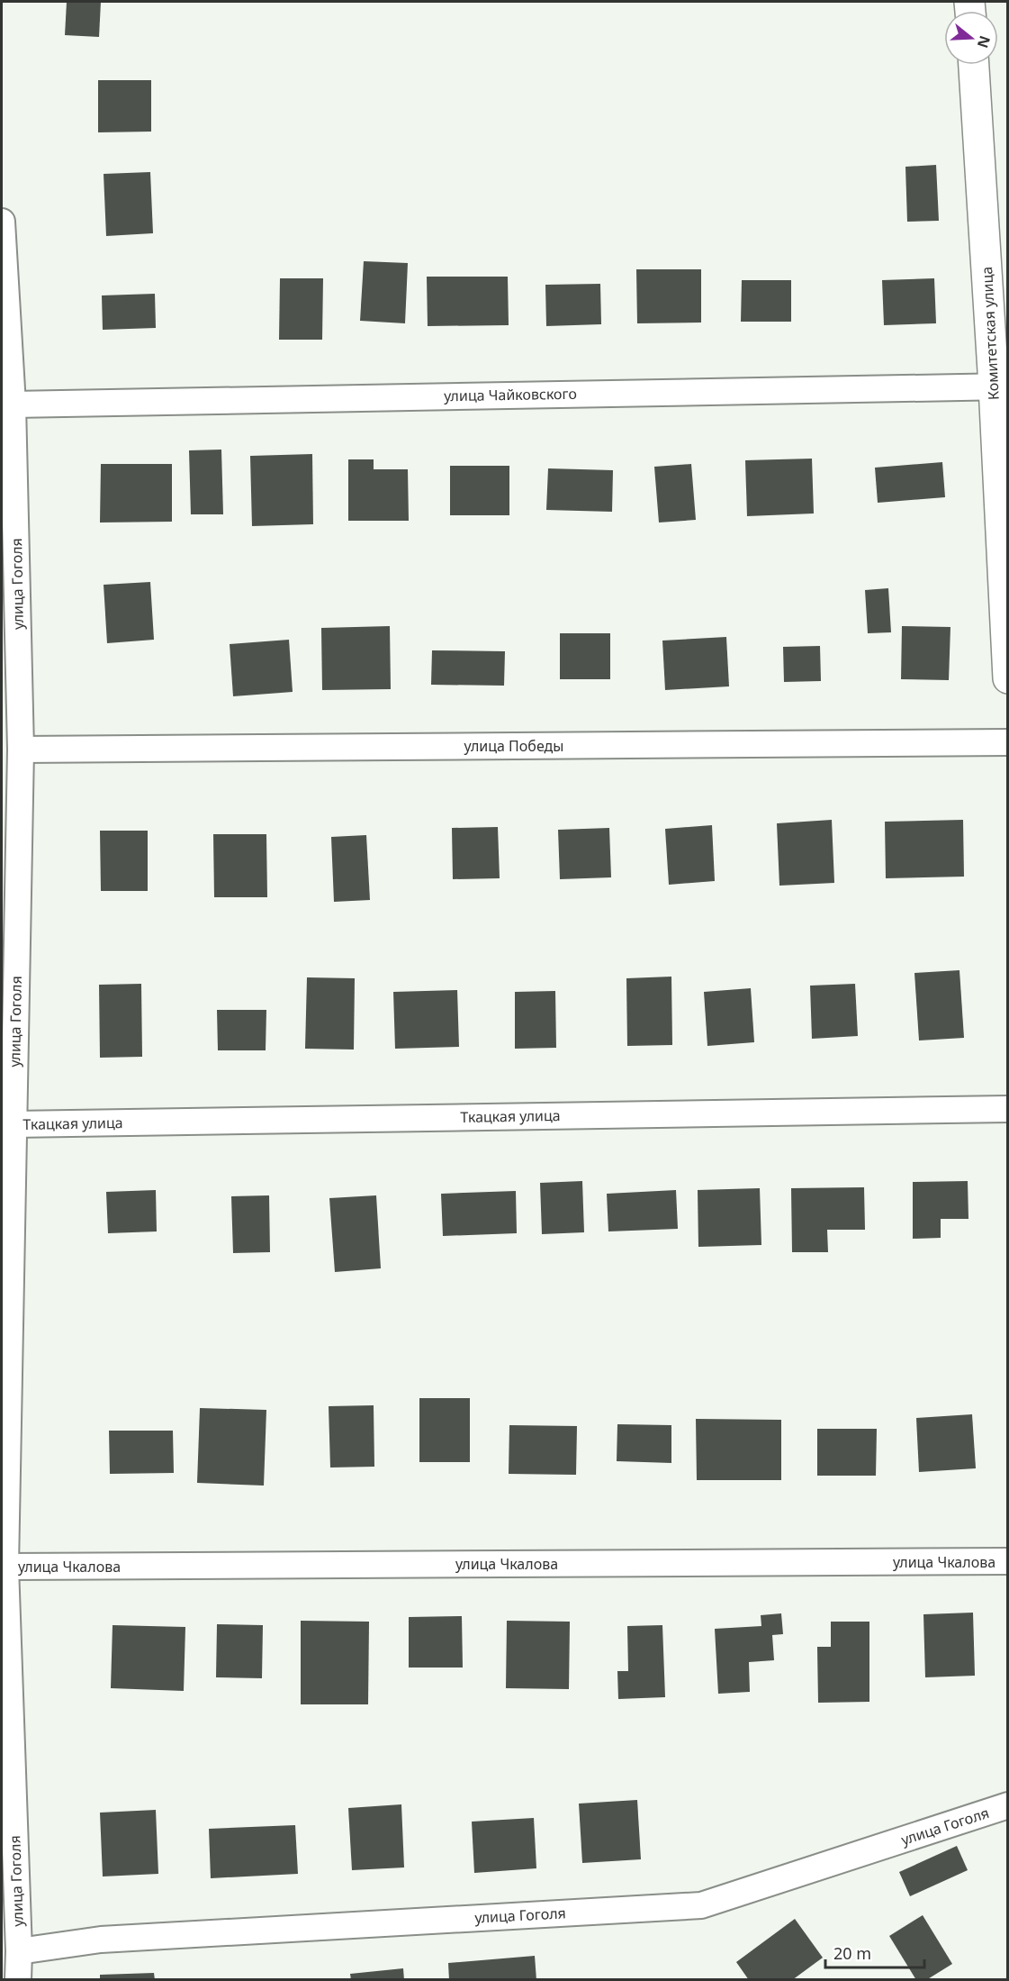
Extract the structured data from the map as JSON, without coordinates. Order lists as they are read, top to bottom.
{
  "streets": {
    "street": [
      "Комитетская улица",
      "улица Чайковского",
      "улица Гоголя",
      "улица Победы",
      "Ткацкая улица",
      "улица Чкалова"
    ]
  },
  "crossings": [
    ["Комитетская улица", "улица Чайковского"],
    ["улица Чайковского", "улица Гоголя"],
    ["улица Гоголя", "улица Победы"],
    ["улица Гоголя", "Ткацкая улица"],
    ["улица Гоголя", "улица Чкалова"]
  ],
  "scale_bar": "20 m",
  "north": "right"
}
